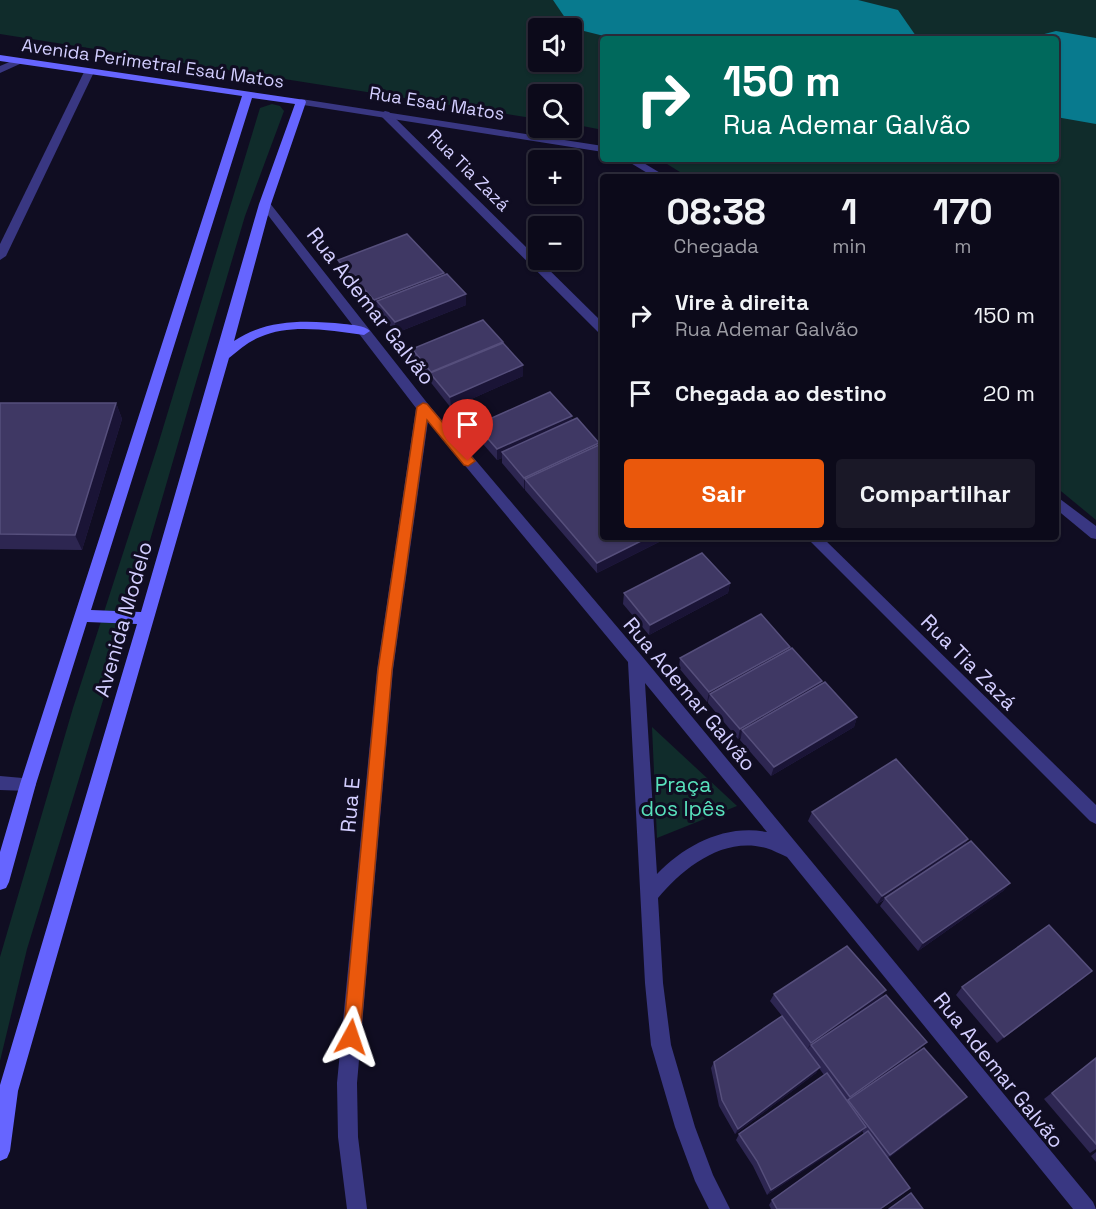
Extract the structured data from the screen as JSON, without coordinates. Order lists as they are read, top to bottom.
{
  "streets": {
    "main road": ["Avenida Perimetral Esaú Matos", "Avenida Modelo"],
    "street": [
      "Rua Esaú Matos",
      "Rua Tia Zazá",
      "Rua Ademar Galvão",
      "Rua E"
    ]
  },
  "crossings": [
    ["Avenida Perimetral Esaú Matos", "Rua Esaú Matos"],
    ["Avenida Perimetral Esaú Matos", "Avenida Modelo"],
    ["Rua Esaú Matos", "Rua Tia Zazá"],
    ["Rua Esaú Matos", "Avenida Modelo"],
    ["Rua Ademar Galvão", "Avenida Modelo"],
    ["Rua Ademar Galvão", "Rua E"]
  ],
  "parks": ["Praça dos Ipês"],
  "page": {
    "map_buttons": ["+", "−"],
    "turn": ["150 m", "Rua Ademar Galvão"],
    "eta": [
      "08:38",
      "Chegada",
      "1",
      "min",
      "170",
      "m"
    ],
    "list": [
      {
        "name": "Vire à direita",
        "note": "Rua Ademar Galvão",
        "value": "150 m"
      },
      {
        "name": "Chegada ao destino",
        "value": "20 m"
      }
    ],
    "buttons": ["Sair", "Compartilhar"]
  }
}
